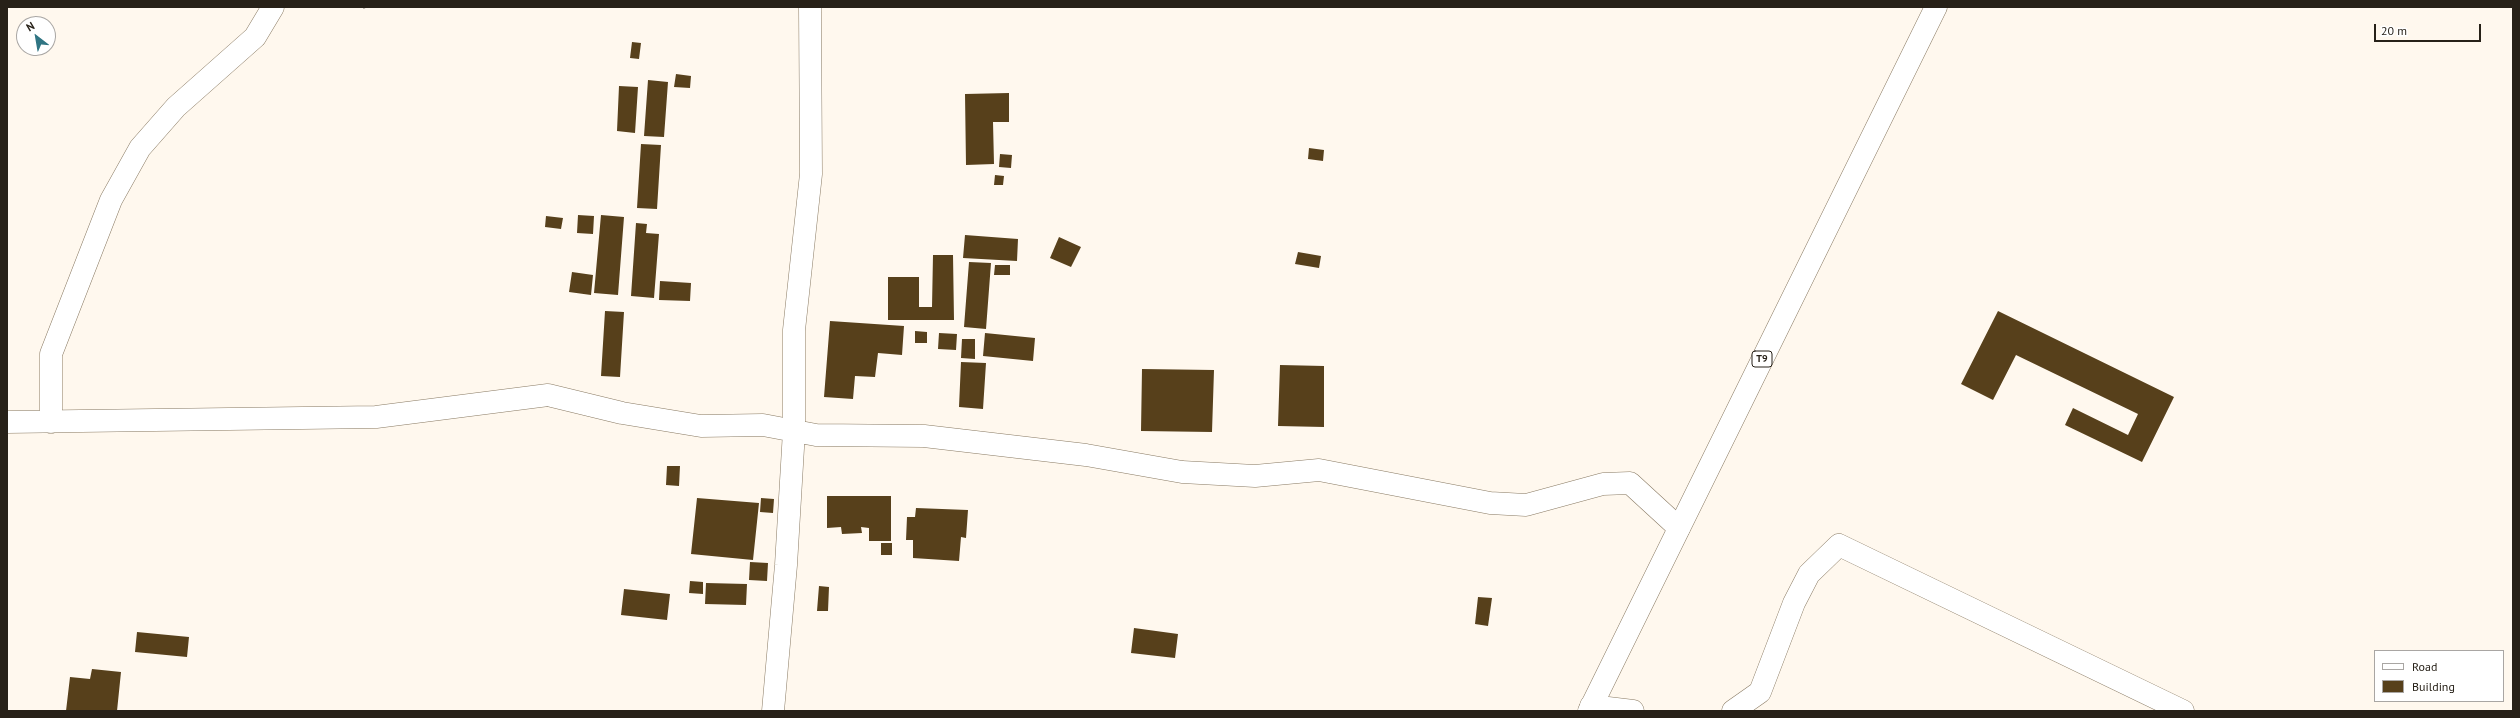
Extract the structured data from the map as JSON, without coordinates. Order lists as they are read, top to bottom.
{
  "streets": {
    "main road": ["T9"]
  },
  "legend": ["Road", "Building"],
  "scale_bar": "20 m",
  "north": "top left"
}
